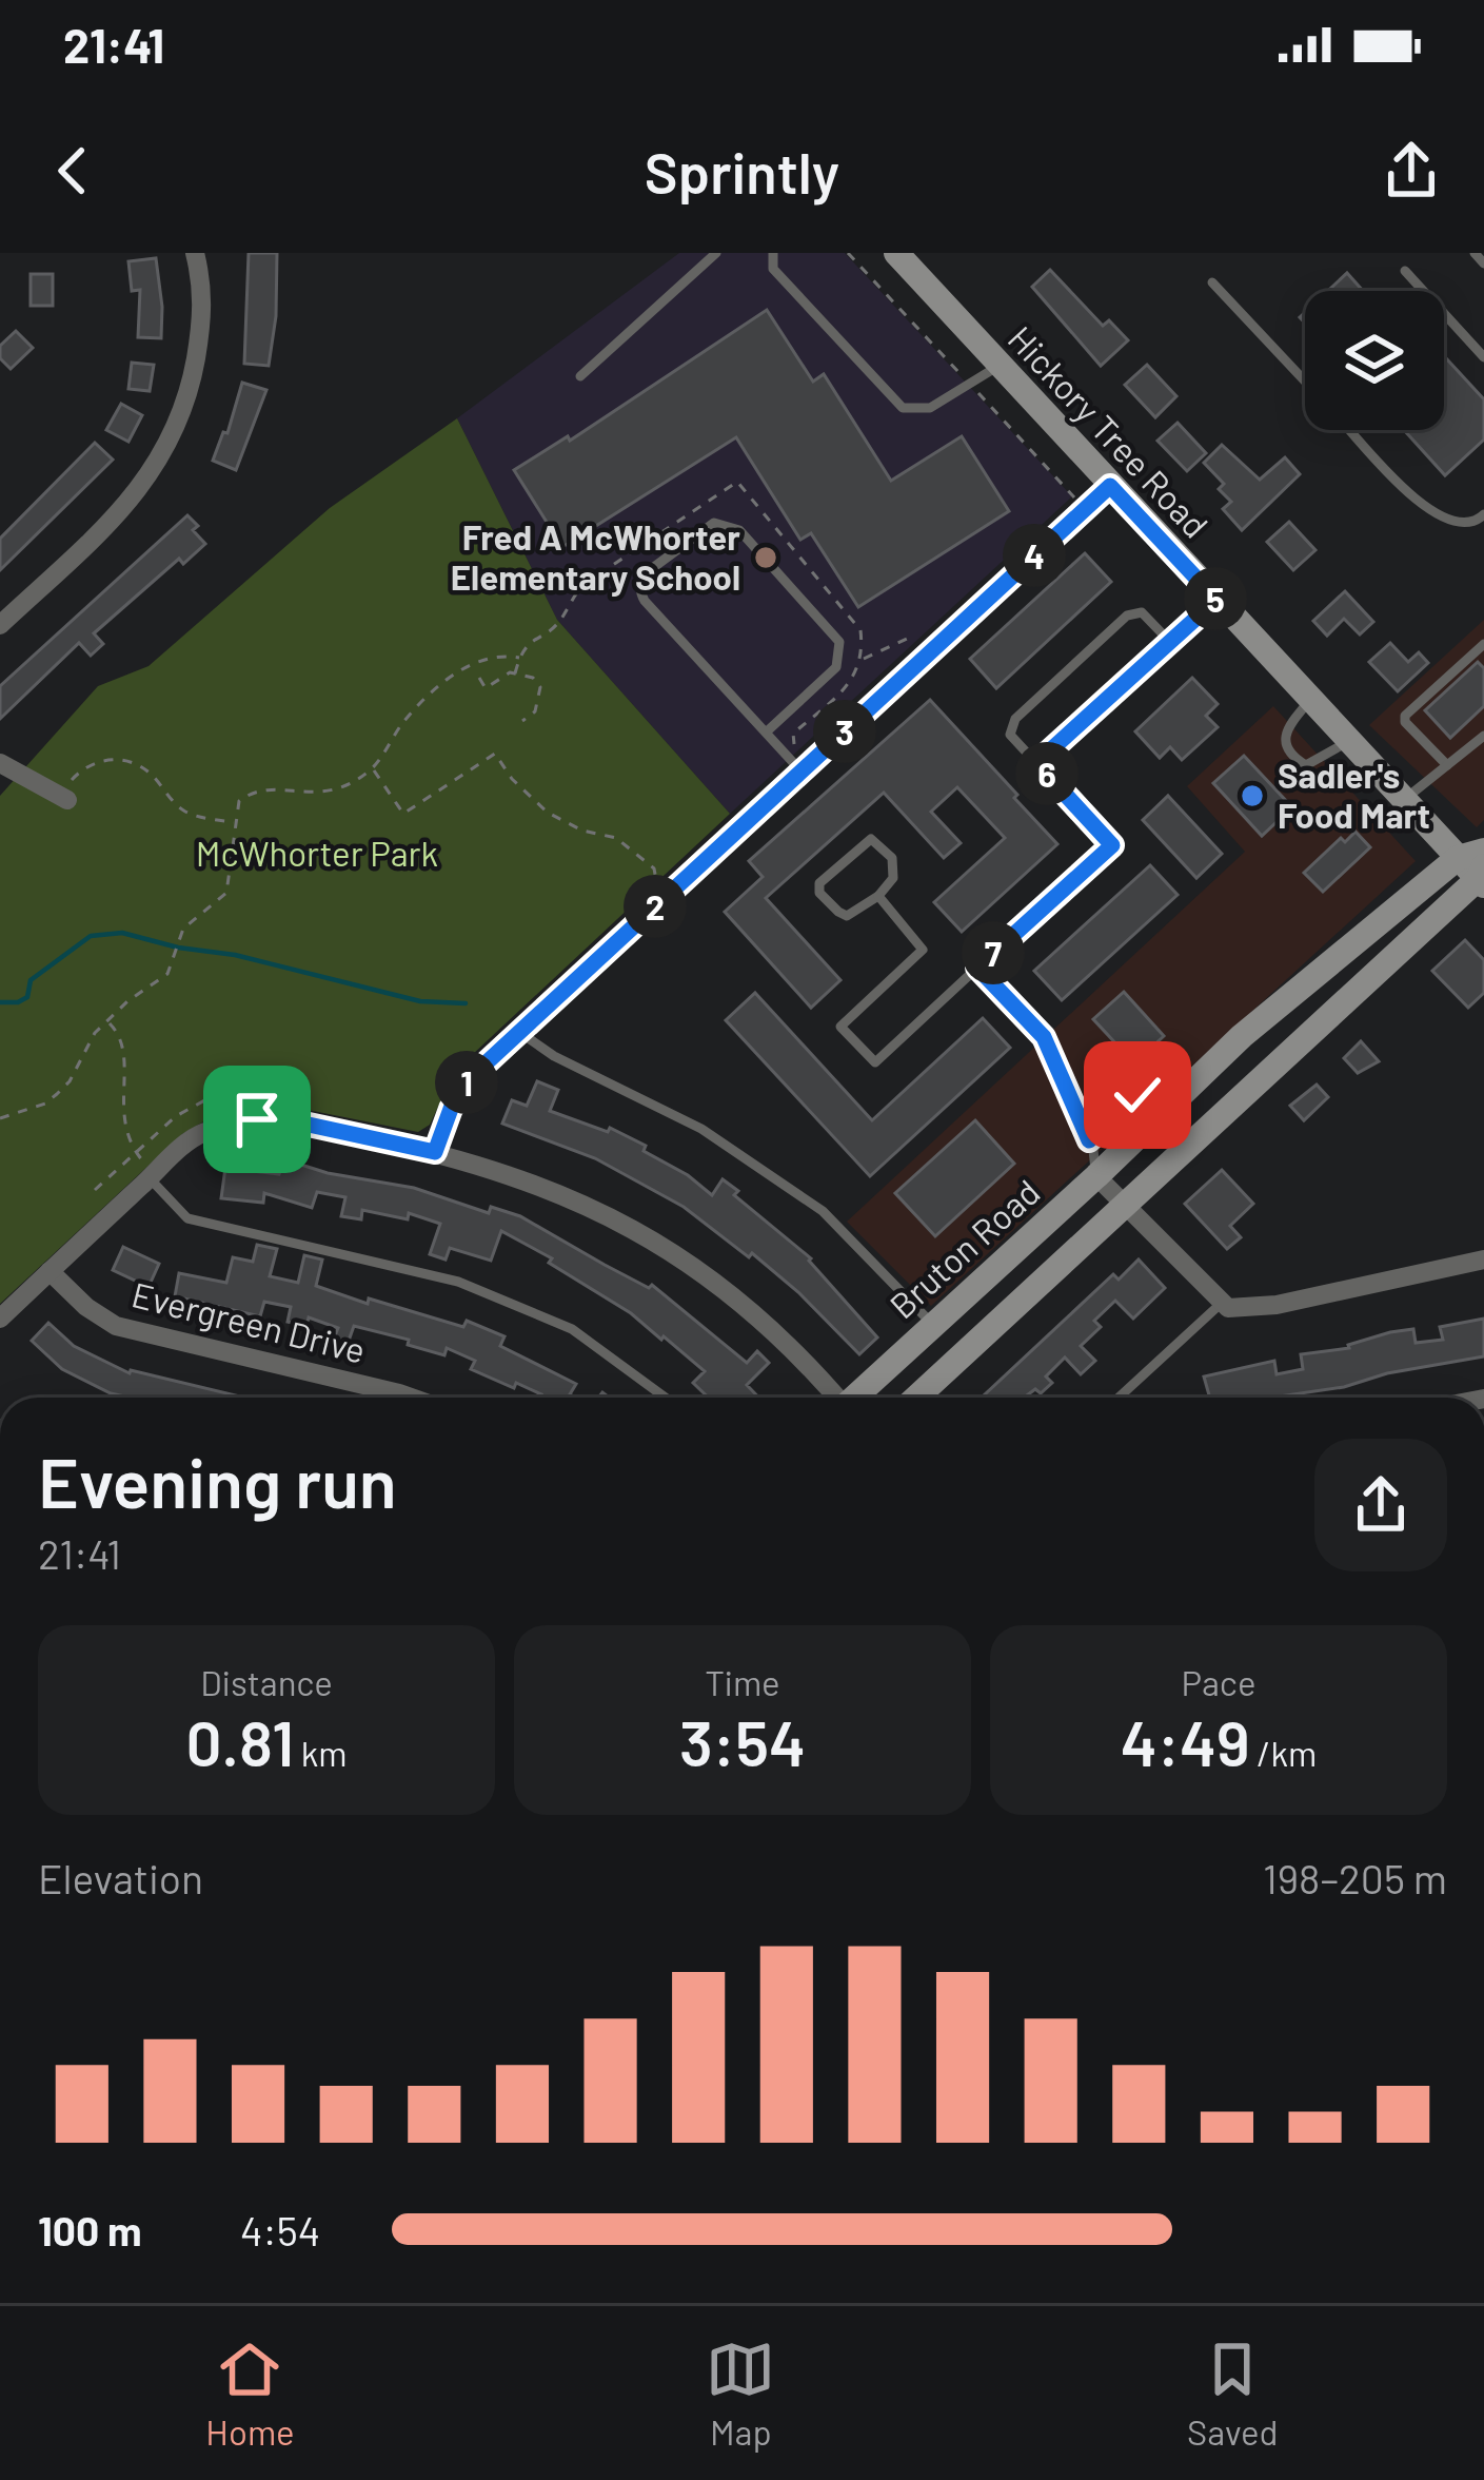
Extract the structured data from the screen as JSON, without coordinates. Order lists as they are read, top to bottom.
{
  "streets": {
    "main road": ["Hickory Tree Road", "Bruton Road"],
    "street": ["Evergreen Drive"]
  },
  "crossings": [
    ["Hickory Tree Road", "Bruton Road"]
  ],
  "parks": ["McWhorter Park"],
  "places": ["Fred A McWhorter Elementary School", "Sadler's Food Mart"],
  "page": {
    "status": "21:41",
    "header": "Sprintly",
    "pins": [
      "4",
      "5",
      "3",
      "6",
      "2",
      "7",
      "1"
    ],
    "heading": ["Evening run", "21:41"],
    "stats": [
      ["Distance", "0.81 km"],
      ["Time", "3:54"],
      ["Pace", "4:49 /km"]
    ],
    "chart": ["Elevation", "198–205 m"],
    "list": [
      {
        "name": "100 m",
        "note": "4:54"
      }
    ],
    "tabs": ["Home", "Map", "Saved"]
  }
}
